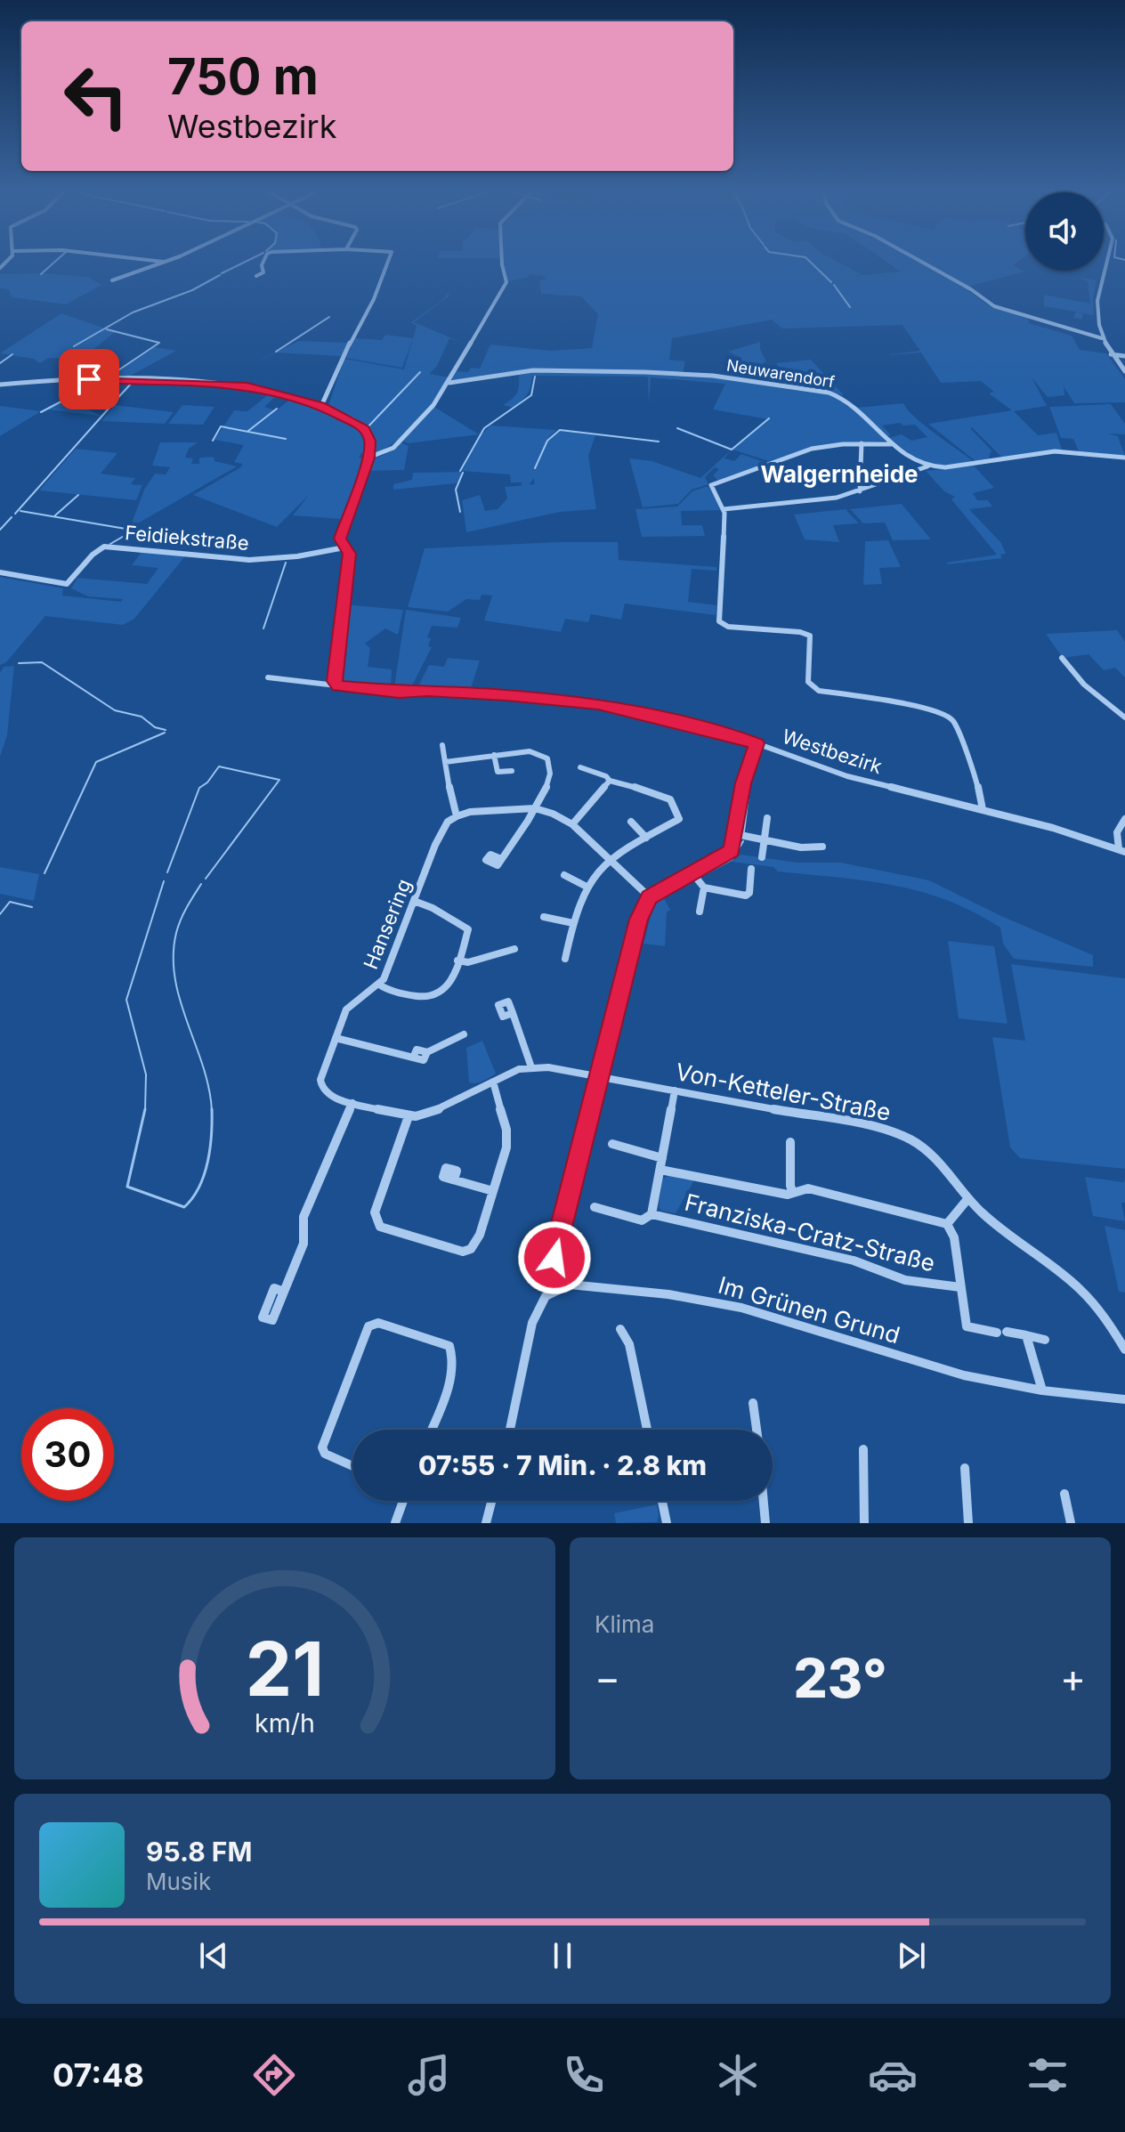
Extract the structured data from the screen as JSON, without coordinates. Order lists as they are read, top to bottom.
{
  "streets": {
    "street": [
      "Neuwarendorf",
      "Feidiekstraße",
      "Westbezirk",
      "Hansering",
      "Von-Ketteler-Straße",
      "Franziska-Cratz-Straße",
      "Im Grünen Grund"
    ]
  },
  "crossings": [
    ["Hansering", "Von-Ketteler-Straße"],
    ["Von-Ketteler-Straße", "Franziska-Cratz-Straße"]
  ],
  "districts": ["Walgernheide"],
  "page": {
    "turn": ["750 m", "Westbezirk"],
    "limit": "30",
    "trip": "07:55 · 7 Min. · 2.8 km",
    "tile": "Klima",
    "heat": ["−", "23°", "+"],
    "song": ["95.8 FM", "Musik"],
    "tabs": "07:48",
    "gauge": ["21", "km/h"]
  }
}
